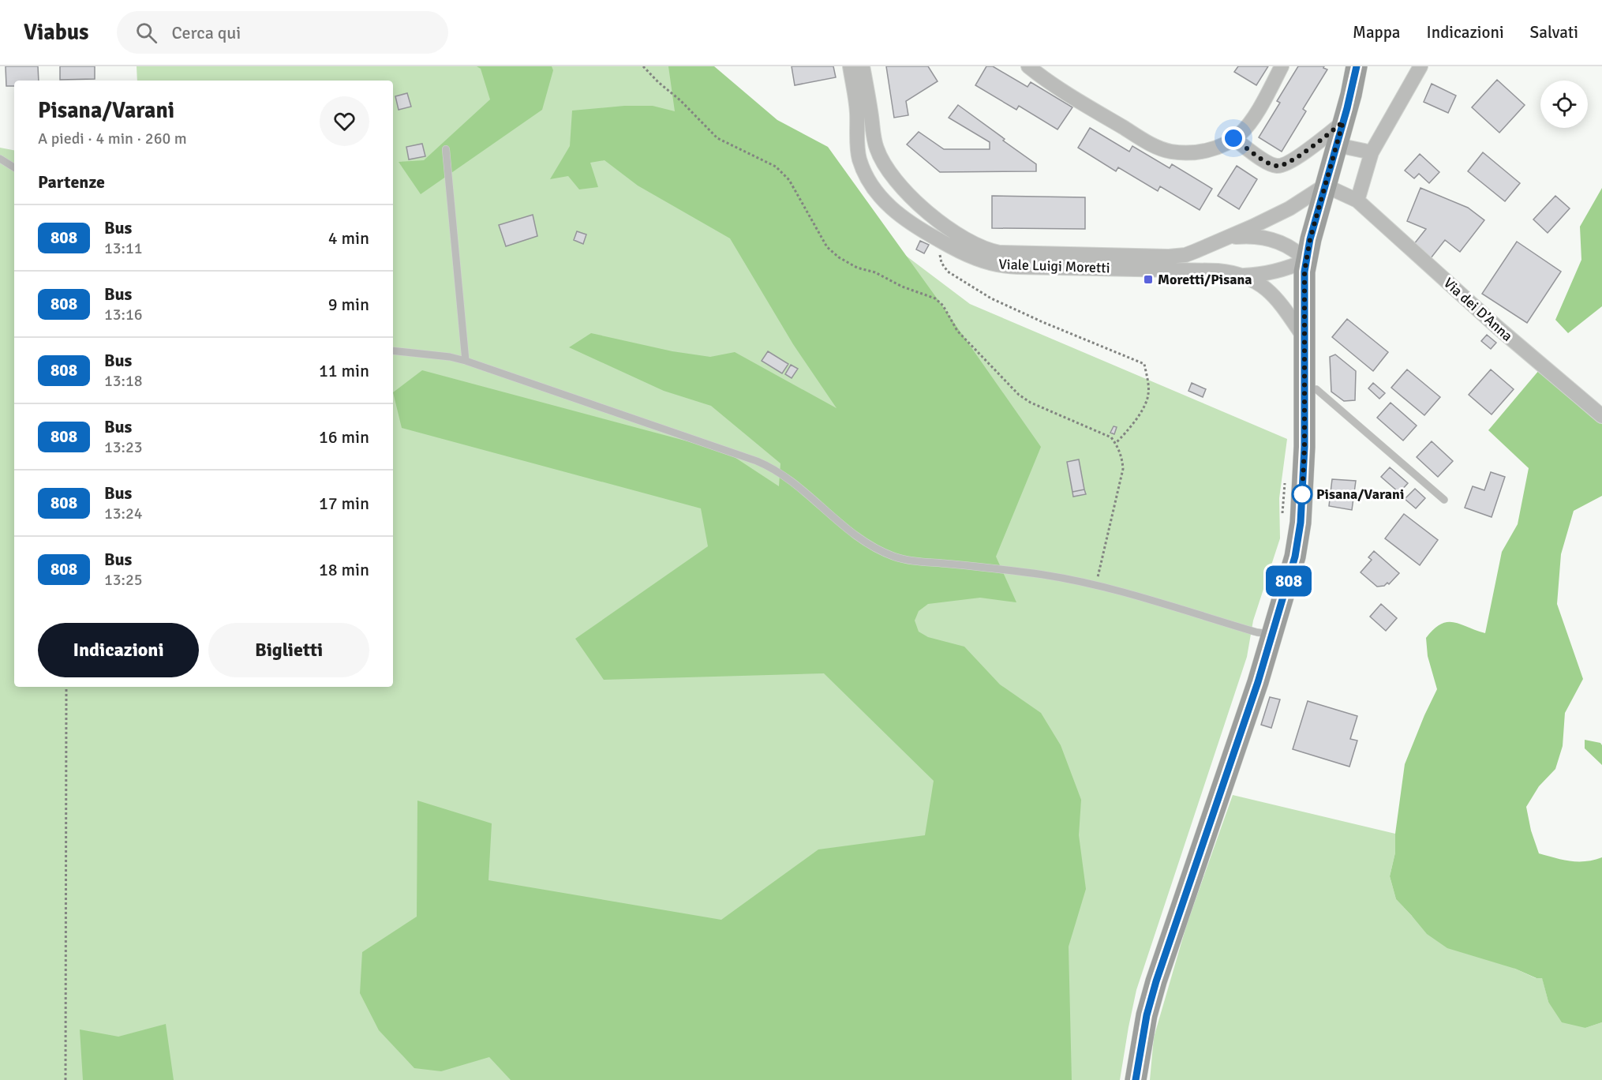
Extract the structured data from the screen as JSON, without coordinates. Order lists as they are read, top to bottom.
{
  "streets": {
    "street": ["Viale Luigi Moretti", "Via dei D’Anna"]
  },
  "crossings": [
    ["Viale Luigi Moretti", "Via dei D’Anna"]
  ],
  "places": {
    "transit": ["Moretti/Pisana"],
    "other": ["Pisana/Varani"]
  },
  "lines": ["bus line 808"],
  "page": {
    "header": "Viabus",
    "search": "Cerca qui",
    "nav": ["Mappa", "Indicazioni", "Salvati"],
    "on_map": "808",
    "heading": [
      ["Pisana/Varani", "A piedi · 4 min · 260 m"],
      "Partenze"
    ],
    "list": [
      {
        "mark": "808",
        "name": "Bus",
        "note": "13:11",
        "value": "4 min"
      },
      {
        "mark": "808",
        "name": "Bus",
        "note": "13:16",
        "value": "9 min"
      },
      {
        "mark": "808",
        "name": "Bus",
        "note": "13:18",
        "value": "11 min"
      },
      {
        "mark": "808",
        "name": "Bus",
        "note": "13:23",
        "value": "16 min"
      },
      {
        "mark": "808",
        "name": "Bus",
        "note": "13:24",
        "value": "17 min"
      },
      {
        "mark": "808",
        "name": "Bus",
        "note": "13:25",
        "value": "18 min"
      }
    ],
    "buttons": ["Indicazioni", "Biglietti"]
  }
}
